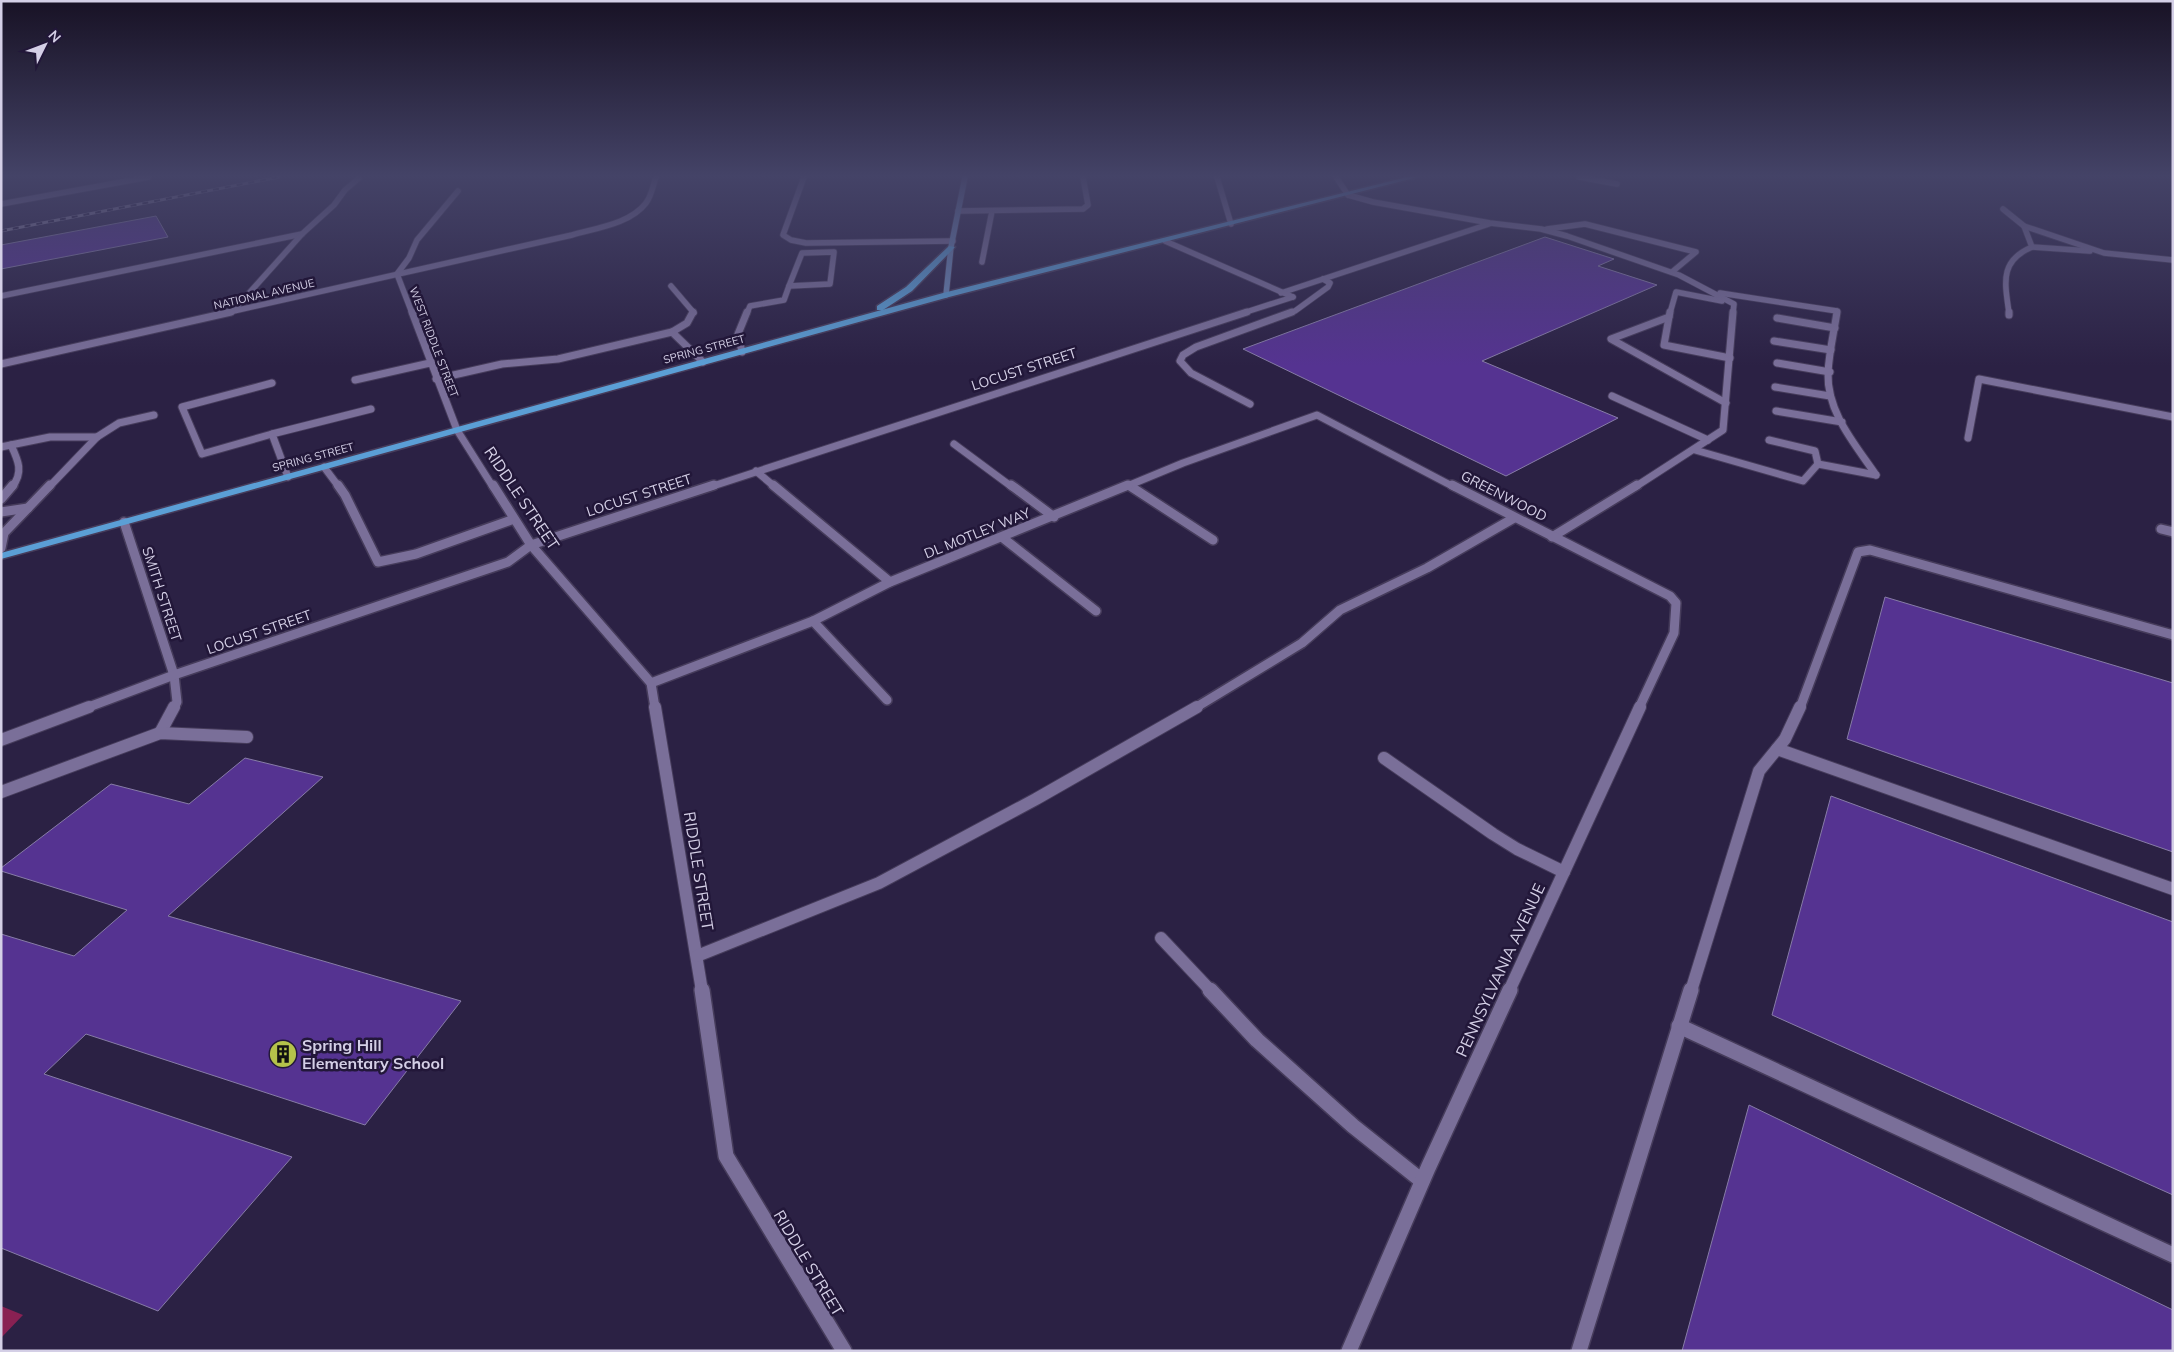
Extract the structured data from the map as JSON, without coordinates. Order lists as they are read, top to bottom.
{
  "streets": {
    "main road": ["SPRING STREET"],
    "street": [
      "NATIONAL AVENUE",
      "WEST RIDDLE STREET",
      "LOCUST STREET",
      "GREENWOOD",
      "RIDDLE STREET",
      "DL MOTLEY WAY",
      "SMITH STREET",
      "PENNSYLVANIA AVENUE"
    ]
  },
  "crossings": [
    ["NATIONAL AVENUE", "WEST RIDDLE STREET"],
    ["WEST RIDDLE STREET", "SPRING STREET"],
    ["WEST RIDDLE STREET", "RIDDLE STREET"],
    ["SPRING STREET", "RIDDLE STREET"],
    ["SPRING STREET", "SMITH STREET"],
    ["LOCUST STREET", "RIDDLE STREET"],
    ["LOCUST STREET", "SMITH STREET"],
    ["GREENWOOD", "DL MOTLEY WAY"],
    ["GREENWOOD", "PENNSYLVANIA AVENUE"],
    ["RIDDLE STREET", "DL MOTLEY WAY"]
  ],
  "places": {
    "building": ["Spring Hill Elementary School"]
  },
  "north": "top right"
}
